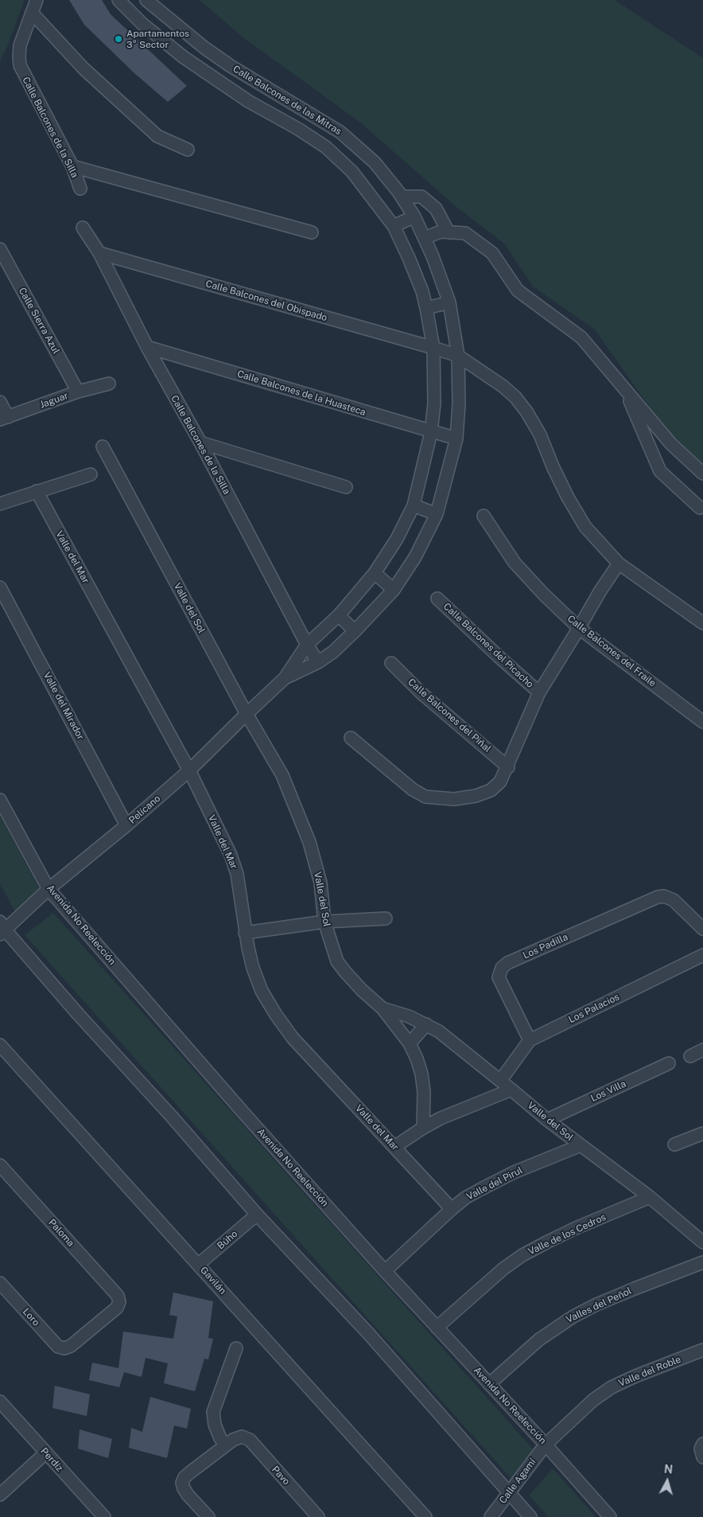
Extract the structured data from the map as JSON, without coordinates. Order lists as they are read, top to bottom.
{
  "streets": {
    "street": [
      "Calle Balcones de las Mitras",
      "Calle Balcones de la Silla",
      "Calle Balcones del Obispado",
      "Calle Sierra Azul",
      "Calle Balcones de la Huasteca",
      "Jaguar",
      "Valle del Mar",
      "Valle del Sol",
      "Calle Balcones del Picacho",
      "Calle Balcones del Fraile",
      "Valle del Mirador",
      "Calle Balcones del Piñal",
      "Pelícano",
      "Avenida No Reelección",
      "Los Padilla",
      "Los Palacios",
      "Los Villa",
      "Valle del Pirul",
      "Paloma",
      "Valle de los Cedros",
      "Búho",
      "Gavilán",
      "Valles del Peñol",
      "Loro",
      "Valle del Roble",
      "Perdíz",
      "Pavo",
      "Calle Agamí"
    ]
  },
  "crossings": [
    ["Calle Balcones de las Mitras", "Calle Balcones de la Silla"],
    ["Calle Balcones de las Mitras", "Calle Balcones del Obispado"],
    ["Calle Balcones de las Mitras", "Calle Balcones de la Huasteca"],
    ["Calle Balcones de las Mitras", "Pelícano"],
    ["Calle Balcones de la Silla", "Calle Balcones del Obispado"],
    ["Calle Balcones de la Silla", "Calle Balcones de la Huasteca"],
    ["Calle Balcones de la Silla", "Pelícano"],
    ["Calle Sierra Azul", "Jaguar"],
    ["Valle del Mar", "Pelícano"],
    ["Valle del Mar", "Valle del Pirul"],
    ["Valle del Sol", "Pelícano"],
    ["Valle del Sol", "Los Palacios"],
    ["Valle del Sol", "Los Villa"],
    ["Valle del Sol", "Valle del Pirul"],
    ["Valle del Sol", "Valle de los Cedros"],
    ["Valle del Mirador", "Pelícano"],
    ["Pelícano", "Avenida No Reelección"],
    ["Avenida No Reelección", "Valle del Pirul"],
    ["Avenida No Reelección", "Valle de los Cedros"],
    ["Avenida No Reelección", "Valles del Peñol"],
    ["Avenida No Reelección", "Valle del Roble"],
    ["Avenida No Reelección", "Calle Agamí"],
    ["Los Padilla", "Los Palacios"],
    ["Paloma", "Loro"],
    ["Búho", "Gavilán"],
    ["Valle del Roble", "Calle Agamí"]
  ],
  "places": ["Apartamentos 3° Sector"],
  "north": "top"
}
